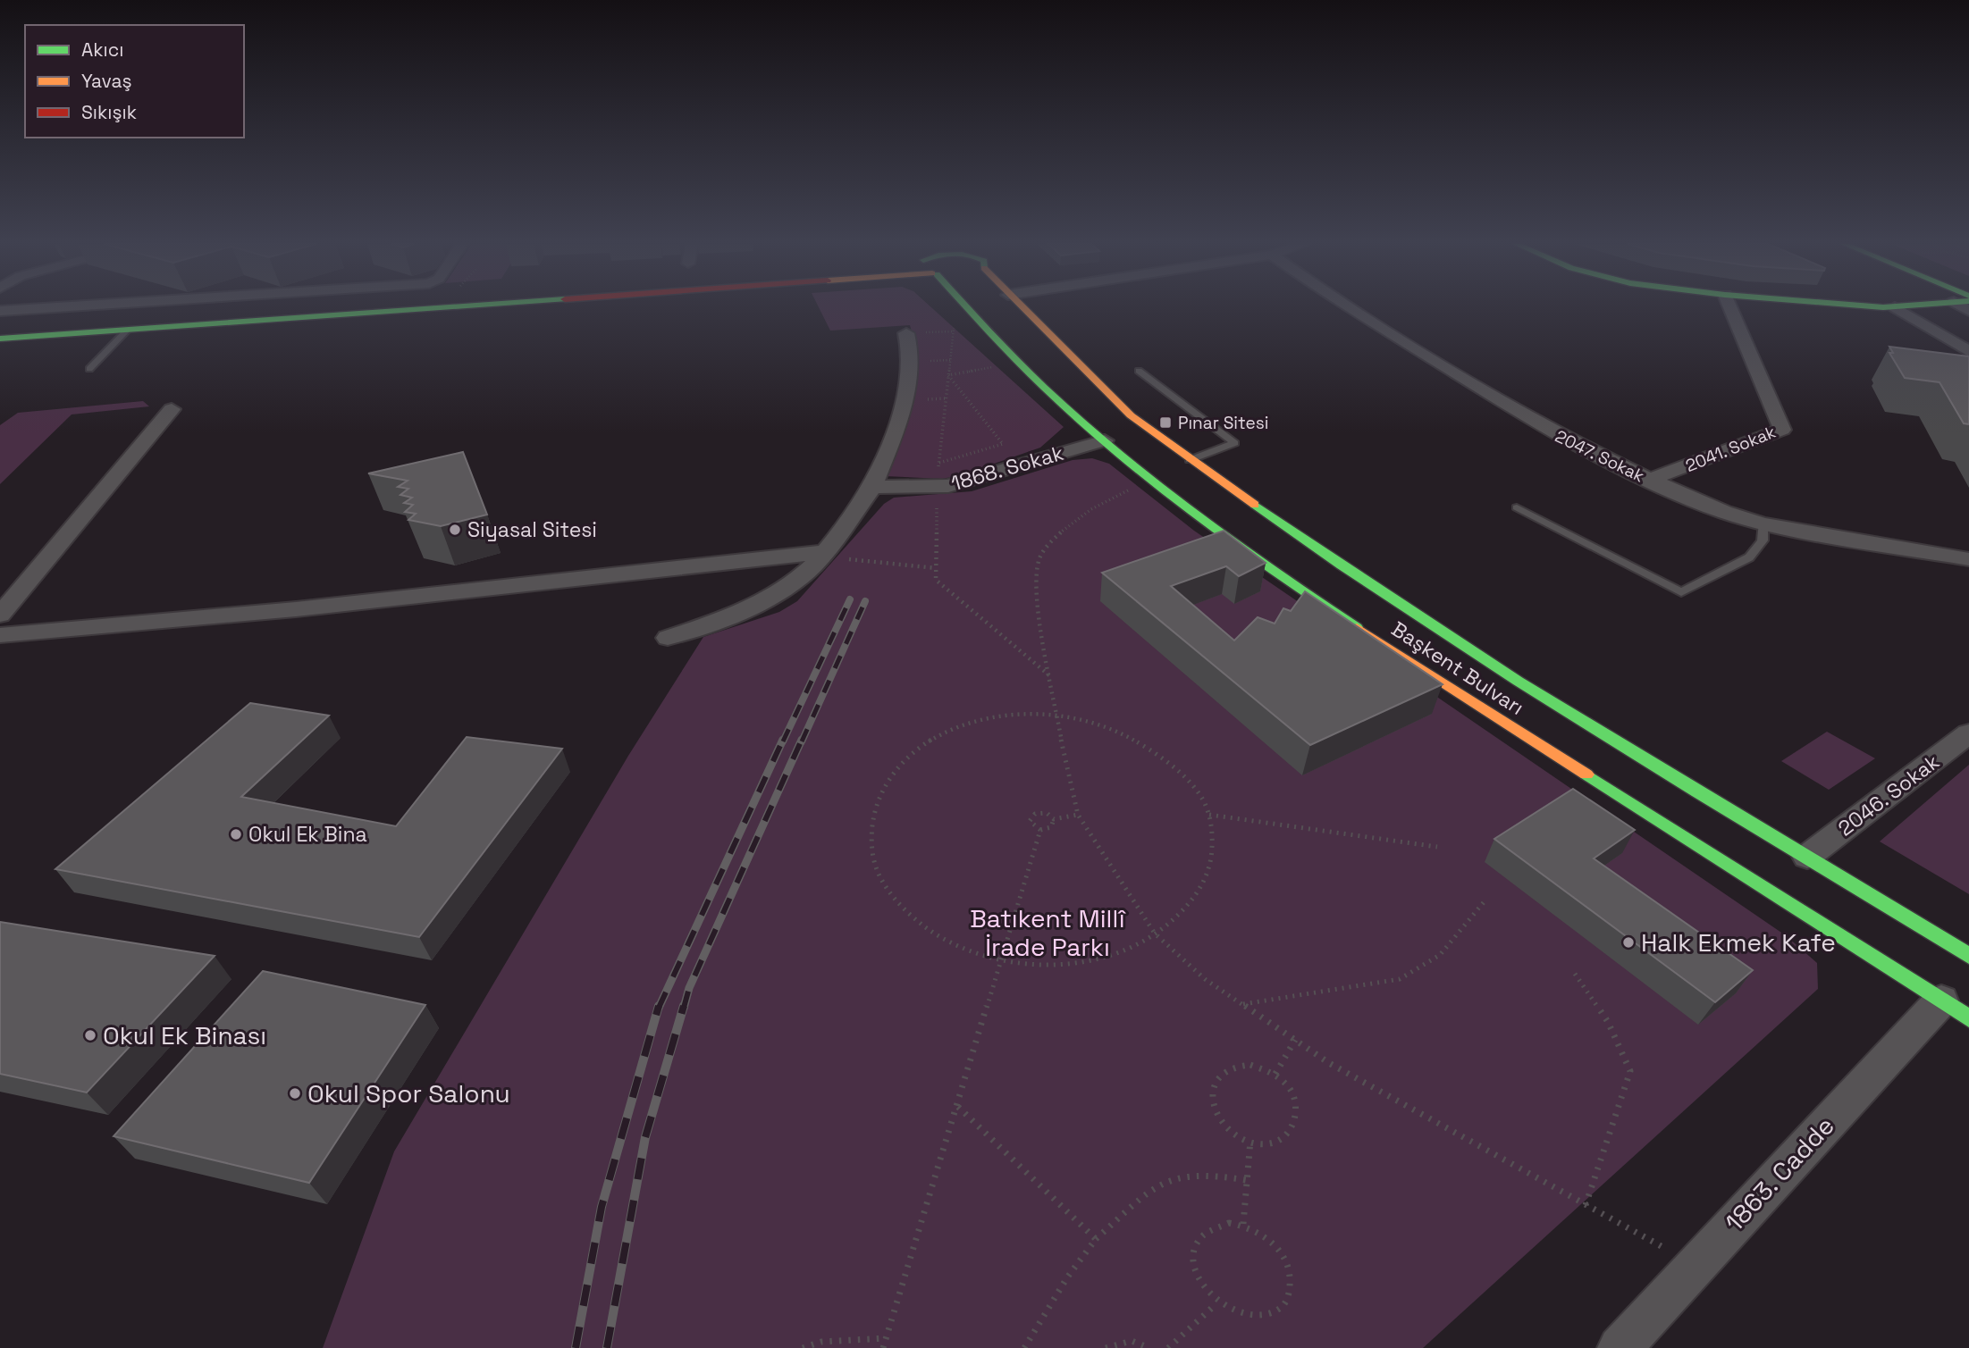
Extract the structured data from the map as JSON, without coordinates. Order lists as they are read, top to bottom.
{
  "streets": {
    "main road": ["Başkent Bulvarı"],
    "street": [
      "2041. Sokak",
      "2047. Sokak",
      "1868. Sokak",
      "2046. Sokak",
      "1863. Cadde"
    ]
  },
  "crossings": [
    ["2041. Sokak", "2047. Sokak"],
    ["1868. Sokak", "Başkent Bulvarı"],
    ["Başkent Bulvarı", "2046. Sokak"],
    ["Başkent Bulvarı", "1863. Cadde"]
  ],
  "parks": ["Batıkent Millî İrade Parkı"],
  "places": {
    "transit": ["Pınar Sitesi"],
    "other": [
      "Siyasal Sitesi",
      "Okul Ek Bina",
      "Halk Ekmek Kafe",
      "Okul Ek Binası",
      "Okul Spor Salonu"
    ]
  },
  "legend": ["Akıcı", "Yavaş", "Sıkışık"]
}
